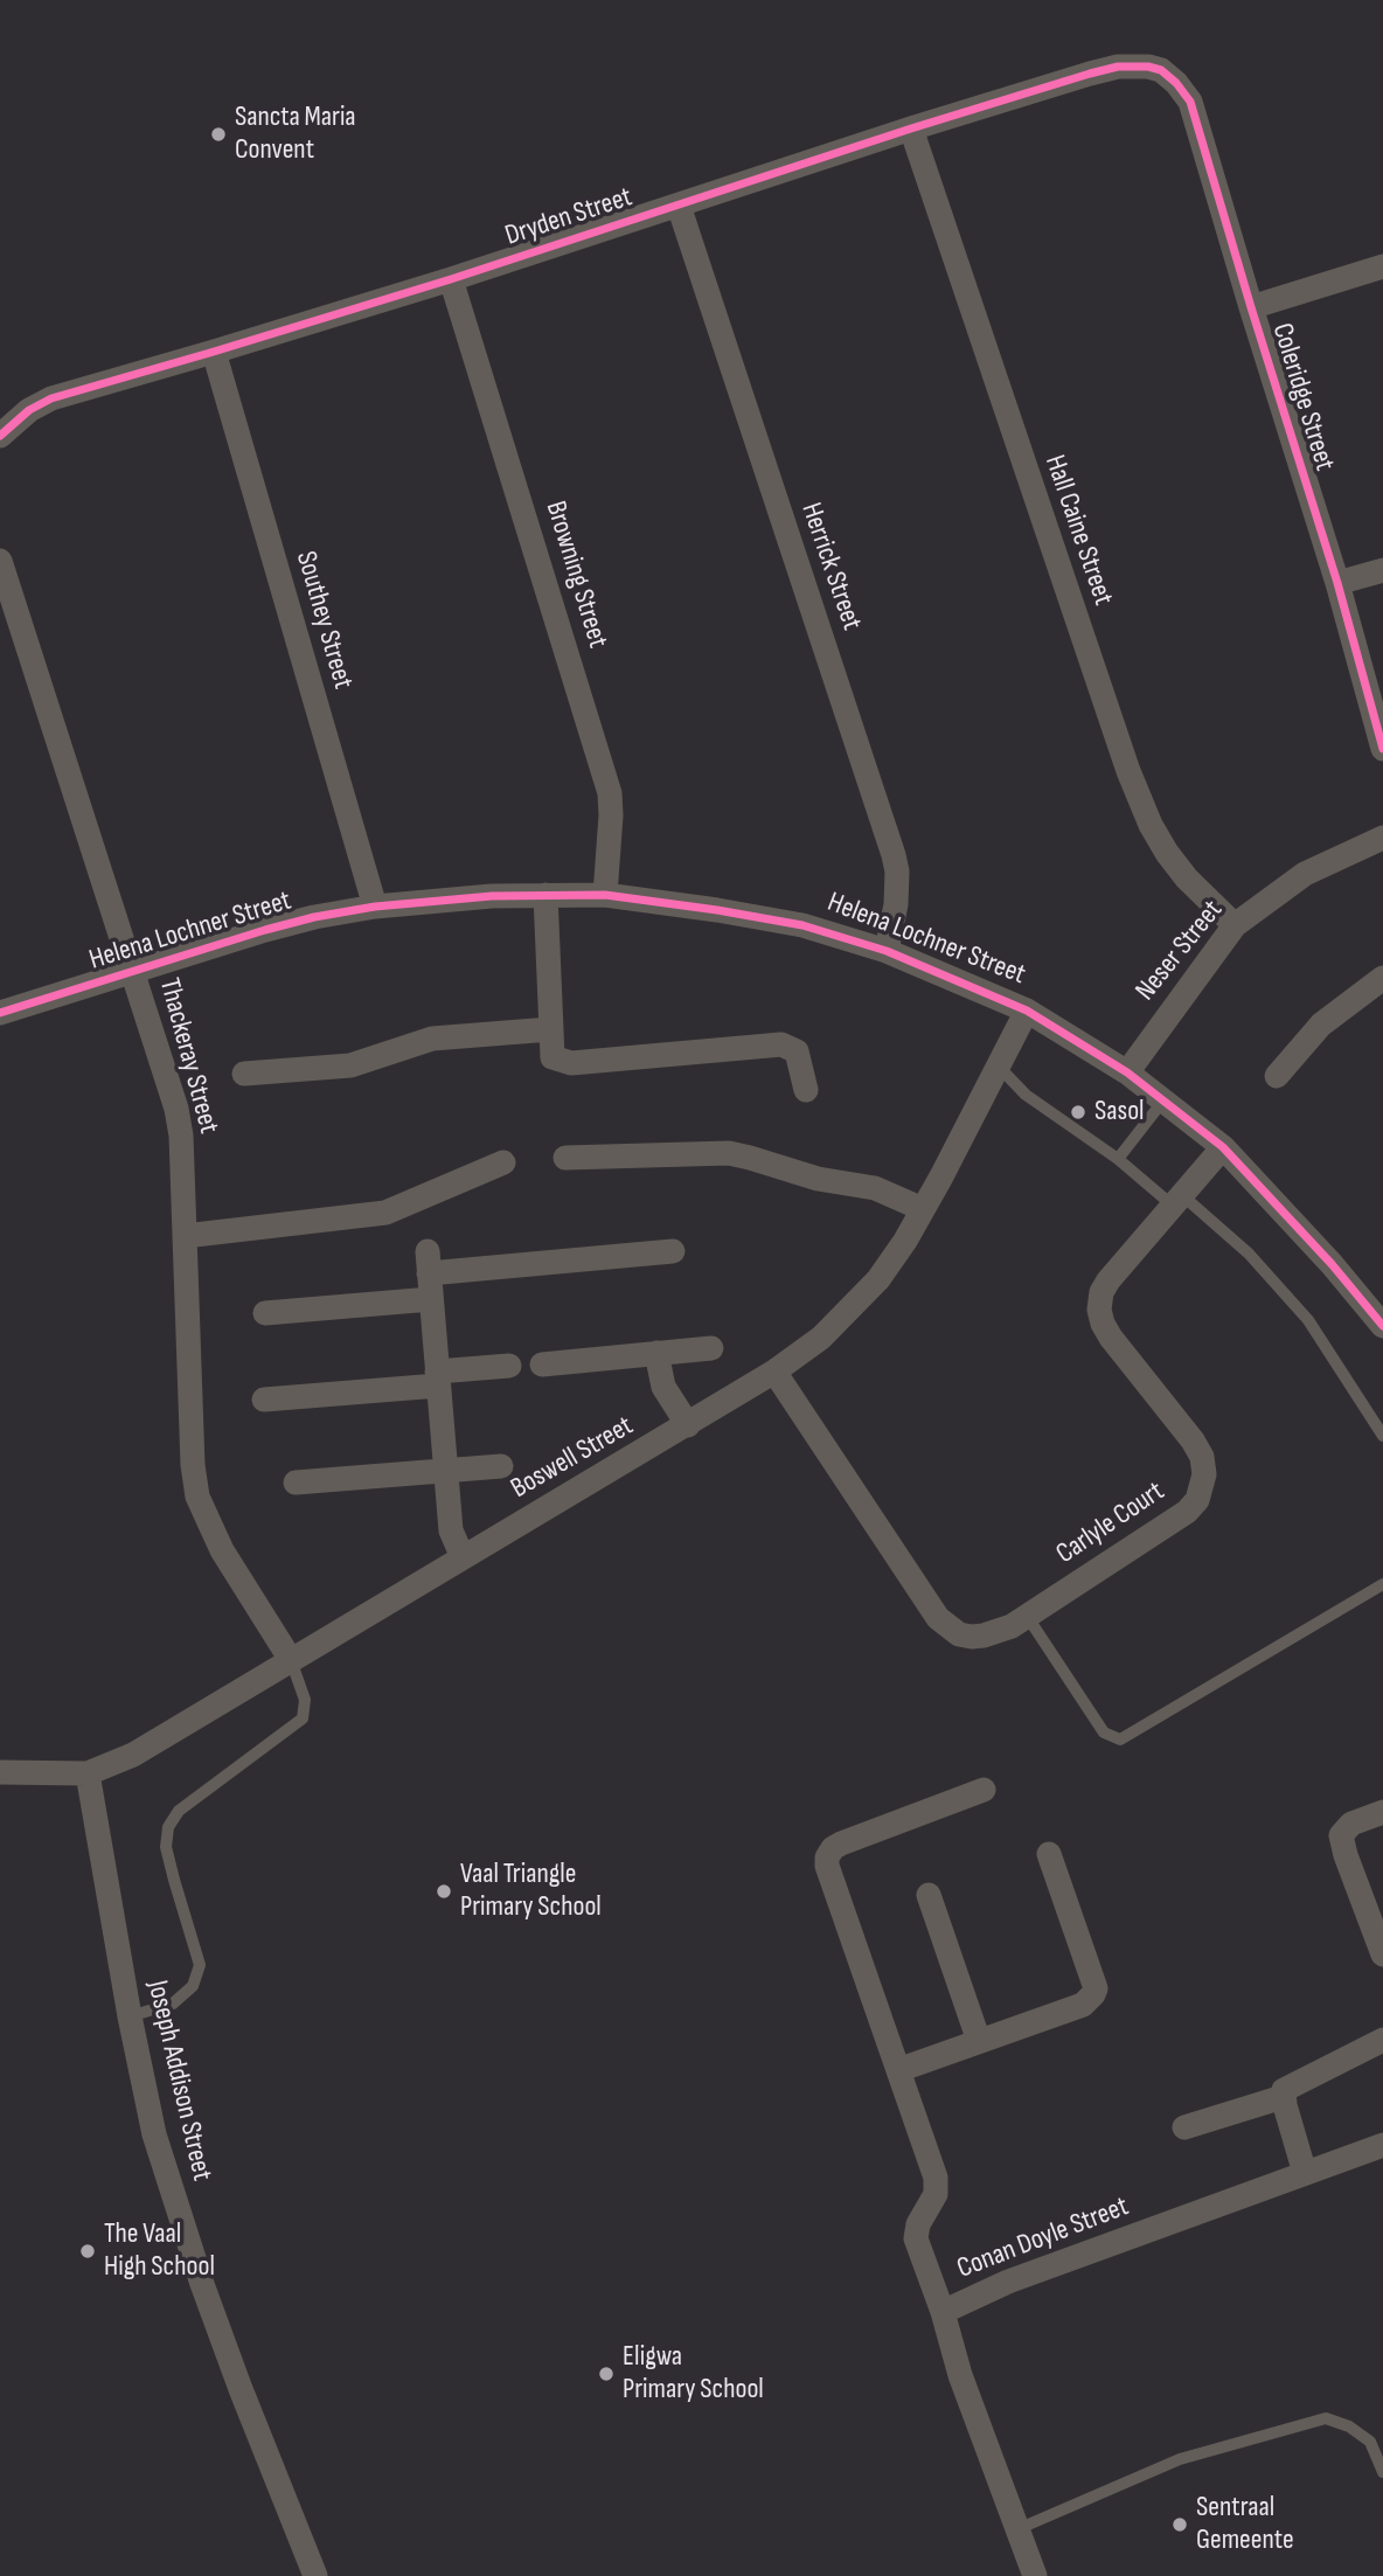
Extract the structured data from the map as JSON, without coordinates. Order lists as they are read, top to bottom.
{
  "streets": {
    "street": [
      "Dryden Street",
      "Coleridge Street",
      "Hall Caine Street",
      "Herrick Street",
      "Browning Street",
      "Southey Street",
      "Helena Lochner Street",
      "Neser Street",
      "Thackeray Street",
      "Boswell Street",
      "Carlyle Court",
      "Joseph Addison Street",
      "Conan Doyle Street"
    ]
  },
  "crossings": [
    ["Dryden Street", "Coleridge Street"],
    ["Dryden Street", "Hall Caine Street"],
    ["Dryden Street", "Herrick Street"],
    ["Dryden Street", "Browning Street"],
    ["Dryden Street", "Southey Street"],
    ["Hall Caine Street", "Neser Street"],
    ["Herrick Street", "Helena Lochner Street"],
    ["Browning Street", "Helena Lochner Street"],
    ["Southey Street", "Helena Lochner Street"],
    ["Helena Lochner Street", "Neser Street"],
    ["Helena Lochner Street", "Thackeray Street"],
    ["Helena Lochner Street", "Boswell Street"],
    ["Helena Lochner Street", "Carlyle Court"],
    ["Thackeray Street", "Boswell Street"],
    ["Boswell Street", "Carlyle Court"],
    ["Boswell Street", "Joseph Addison Street"]
  ],
  "places": [
    "Sancta Maria Convent",
    "Sasol",
    "Vaal Triangle Primary School",
    "The Vaal High School",
    "Eligwa Primary School",
    "Sentraal Gemeente"
  ]
}
